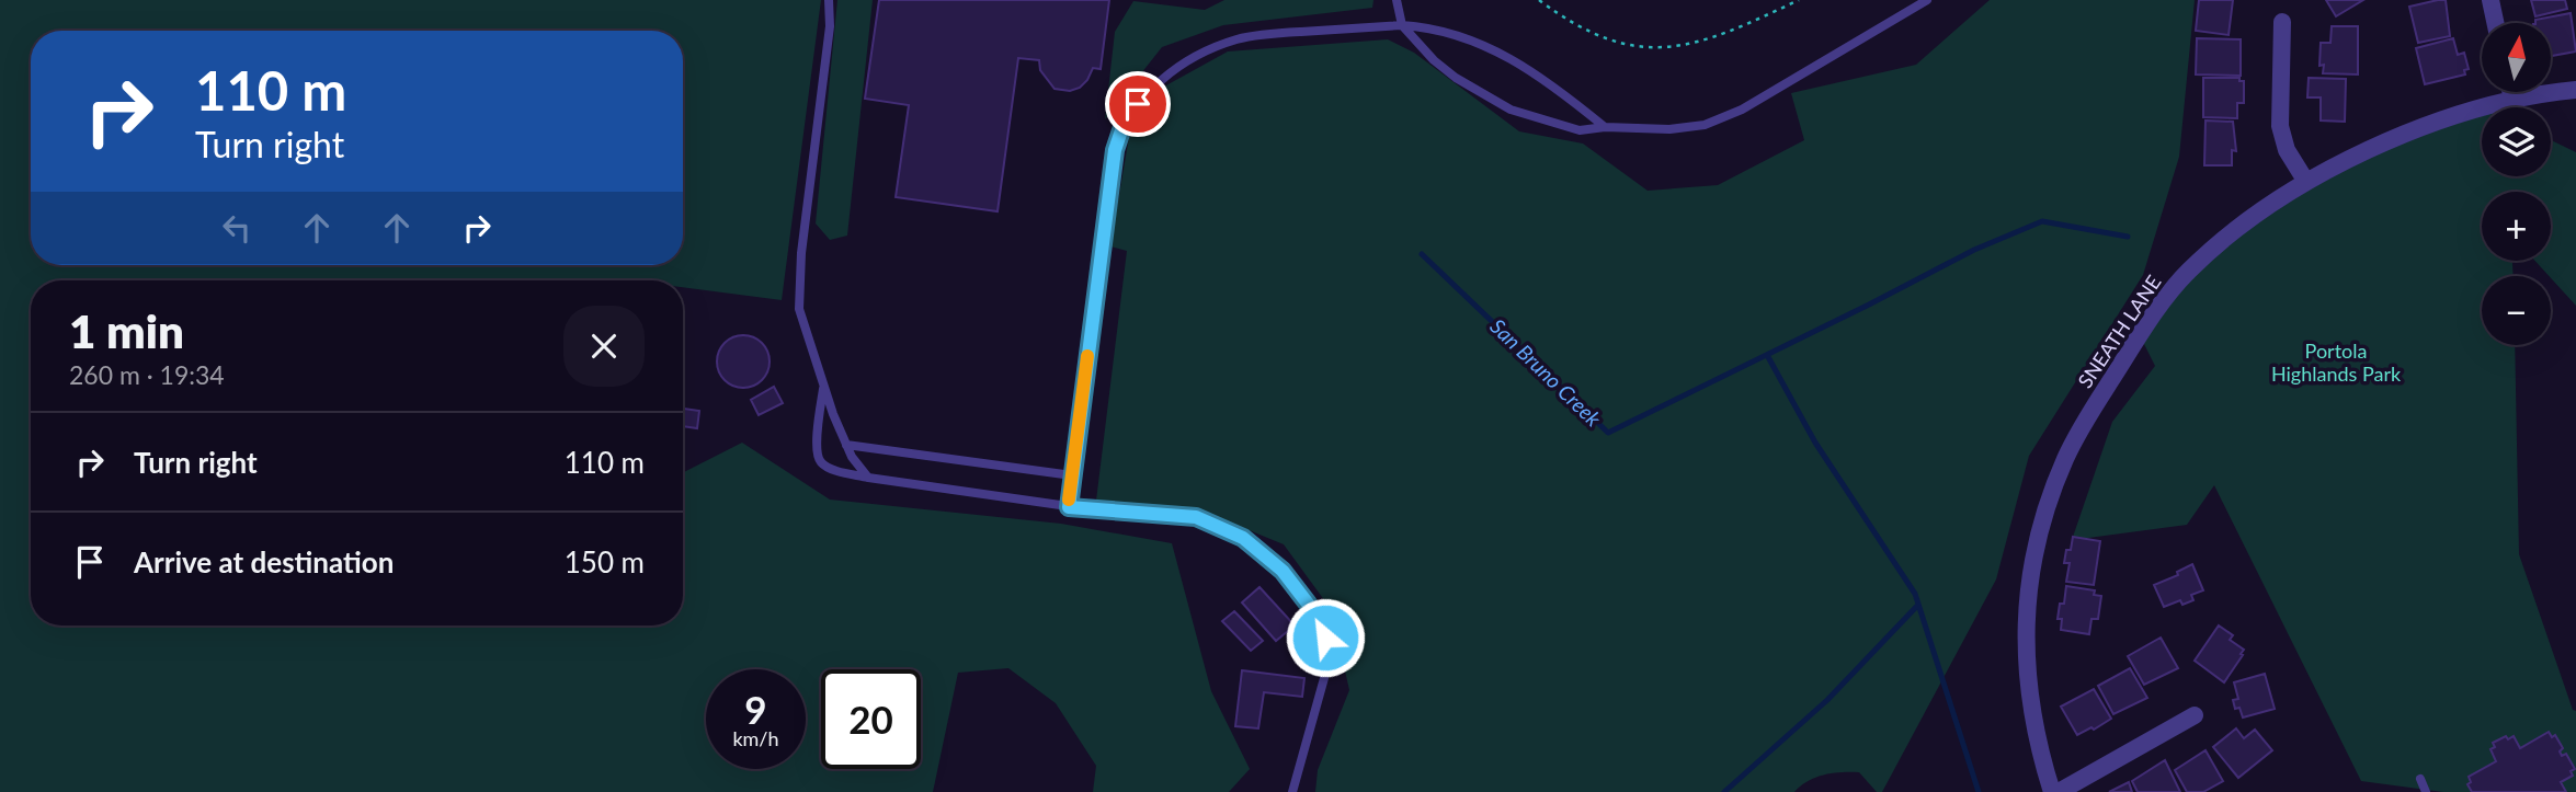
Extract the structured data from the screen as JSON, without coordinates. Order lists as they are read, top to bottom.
{
  "streets": {
    "street": ["SNEATH LANE"]
  },
  "water": ["San Bruno Creek"],
  "parks": ["Portola Highlands Park"],
  "north": "top",
  "page": {
    "map_buttons": ["+", "−"],
    "turn": ["110 m", "Turn right"],
    "heading": ["1 min", "260 m · 19:34"],
    "list": [
      {
        "name": "Turn right",
        "value": "110 m"
      },
      {
        "name": "Arrive at destination",
        "value": "150 m"
      }
    ],
    "speed": "9 km/h",
    "limit": "20"
  }
}
